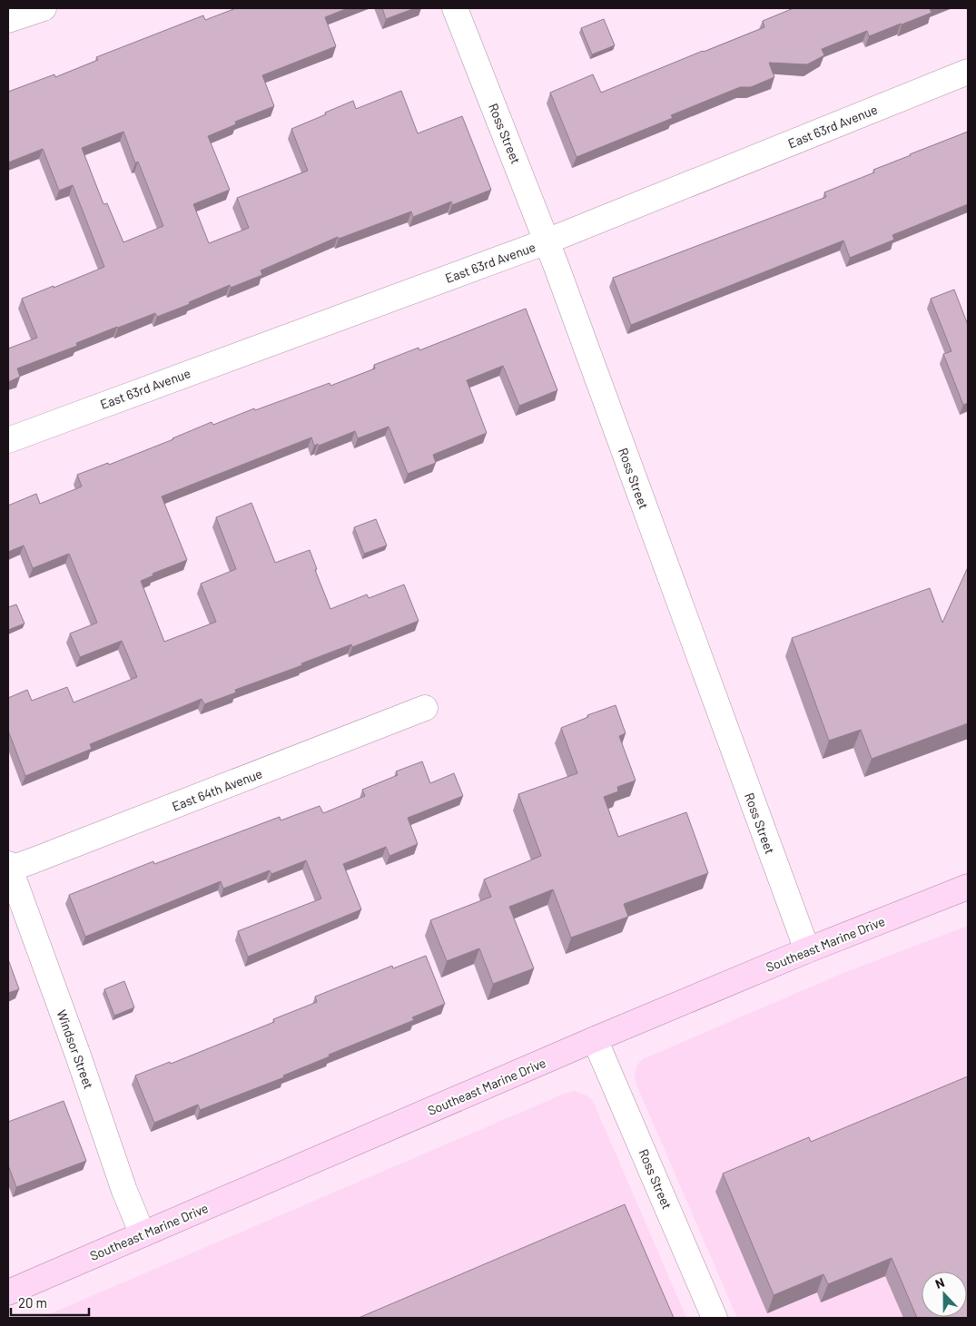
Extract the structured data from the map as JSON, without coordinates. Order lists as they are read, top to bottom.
{
  "streets": {
    "main road": ["Southeast Marine Drive"],
    "street": [
      "East 63rd Avenue",
      "Ross Street",
      "East 64th Avenue",
      "Windsor Street"
    ]
  },
  "crossings": [
    ["East 63rd Avenue", "Ross Street"],
    ["Ross Street", "Southeast Marine Drive"],
    ["East 64th Avenue", "Windsor Street"],
    ["Southeast Marine Drive", "Windsor Street"]
  ],
  "scale_bar": "20 m",
  "north": "top"
}
